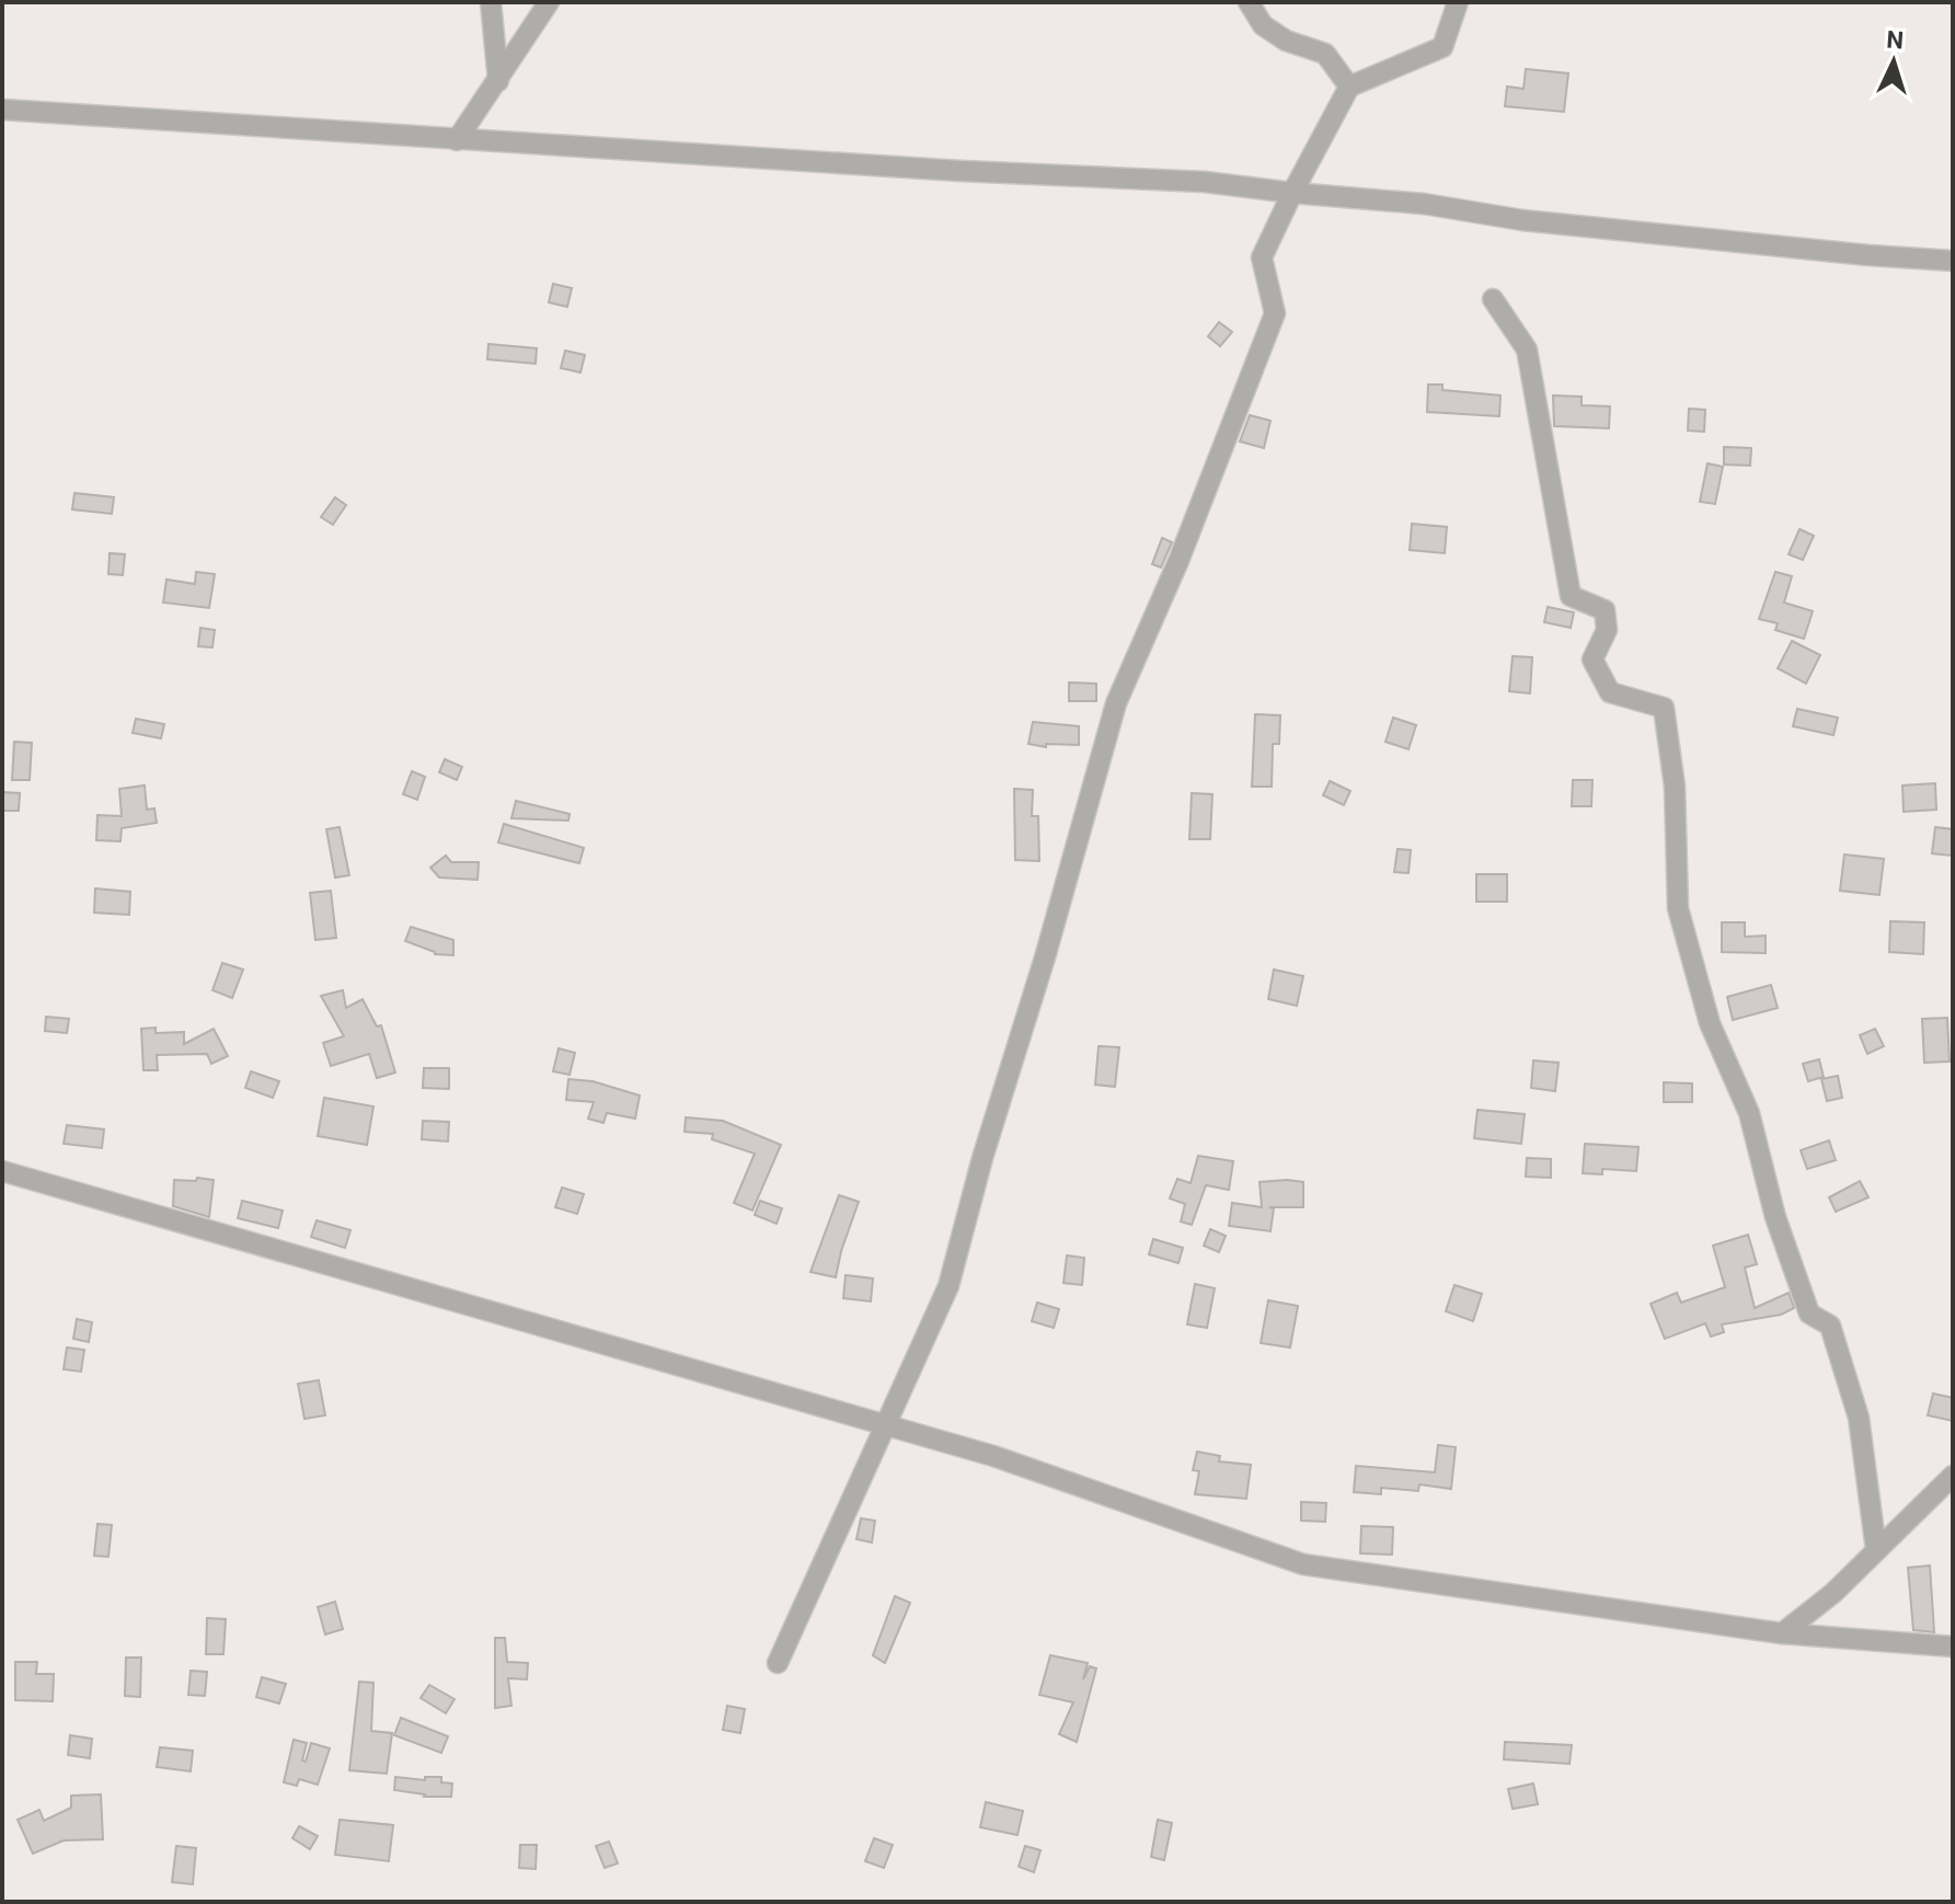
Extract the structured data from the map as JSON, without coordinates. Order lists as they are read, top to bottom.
{
  "north": "top"
}
